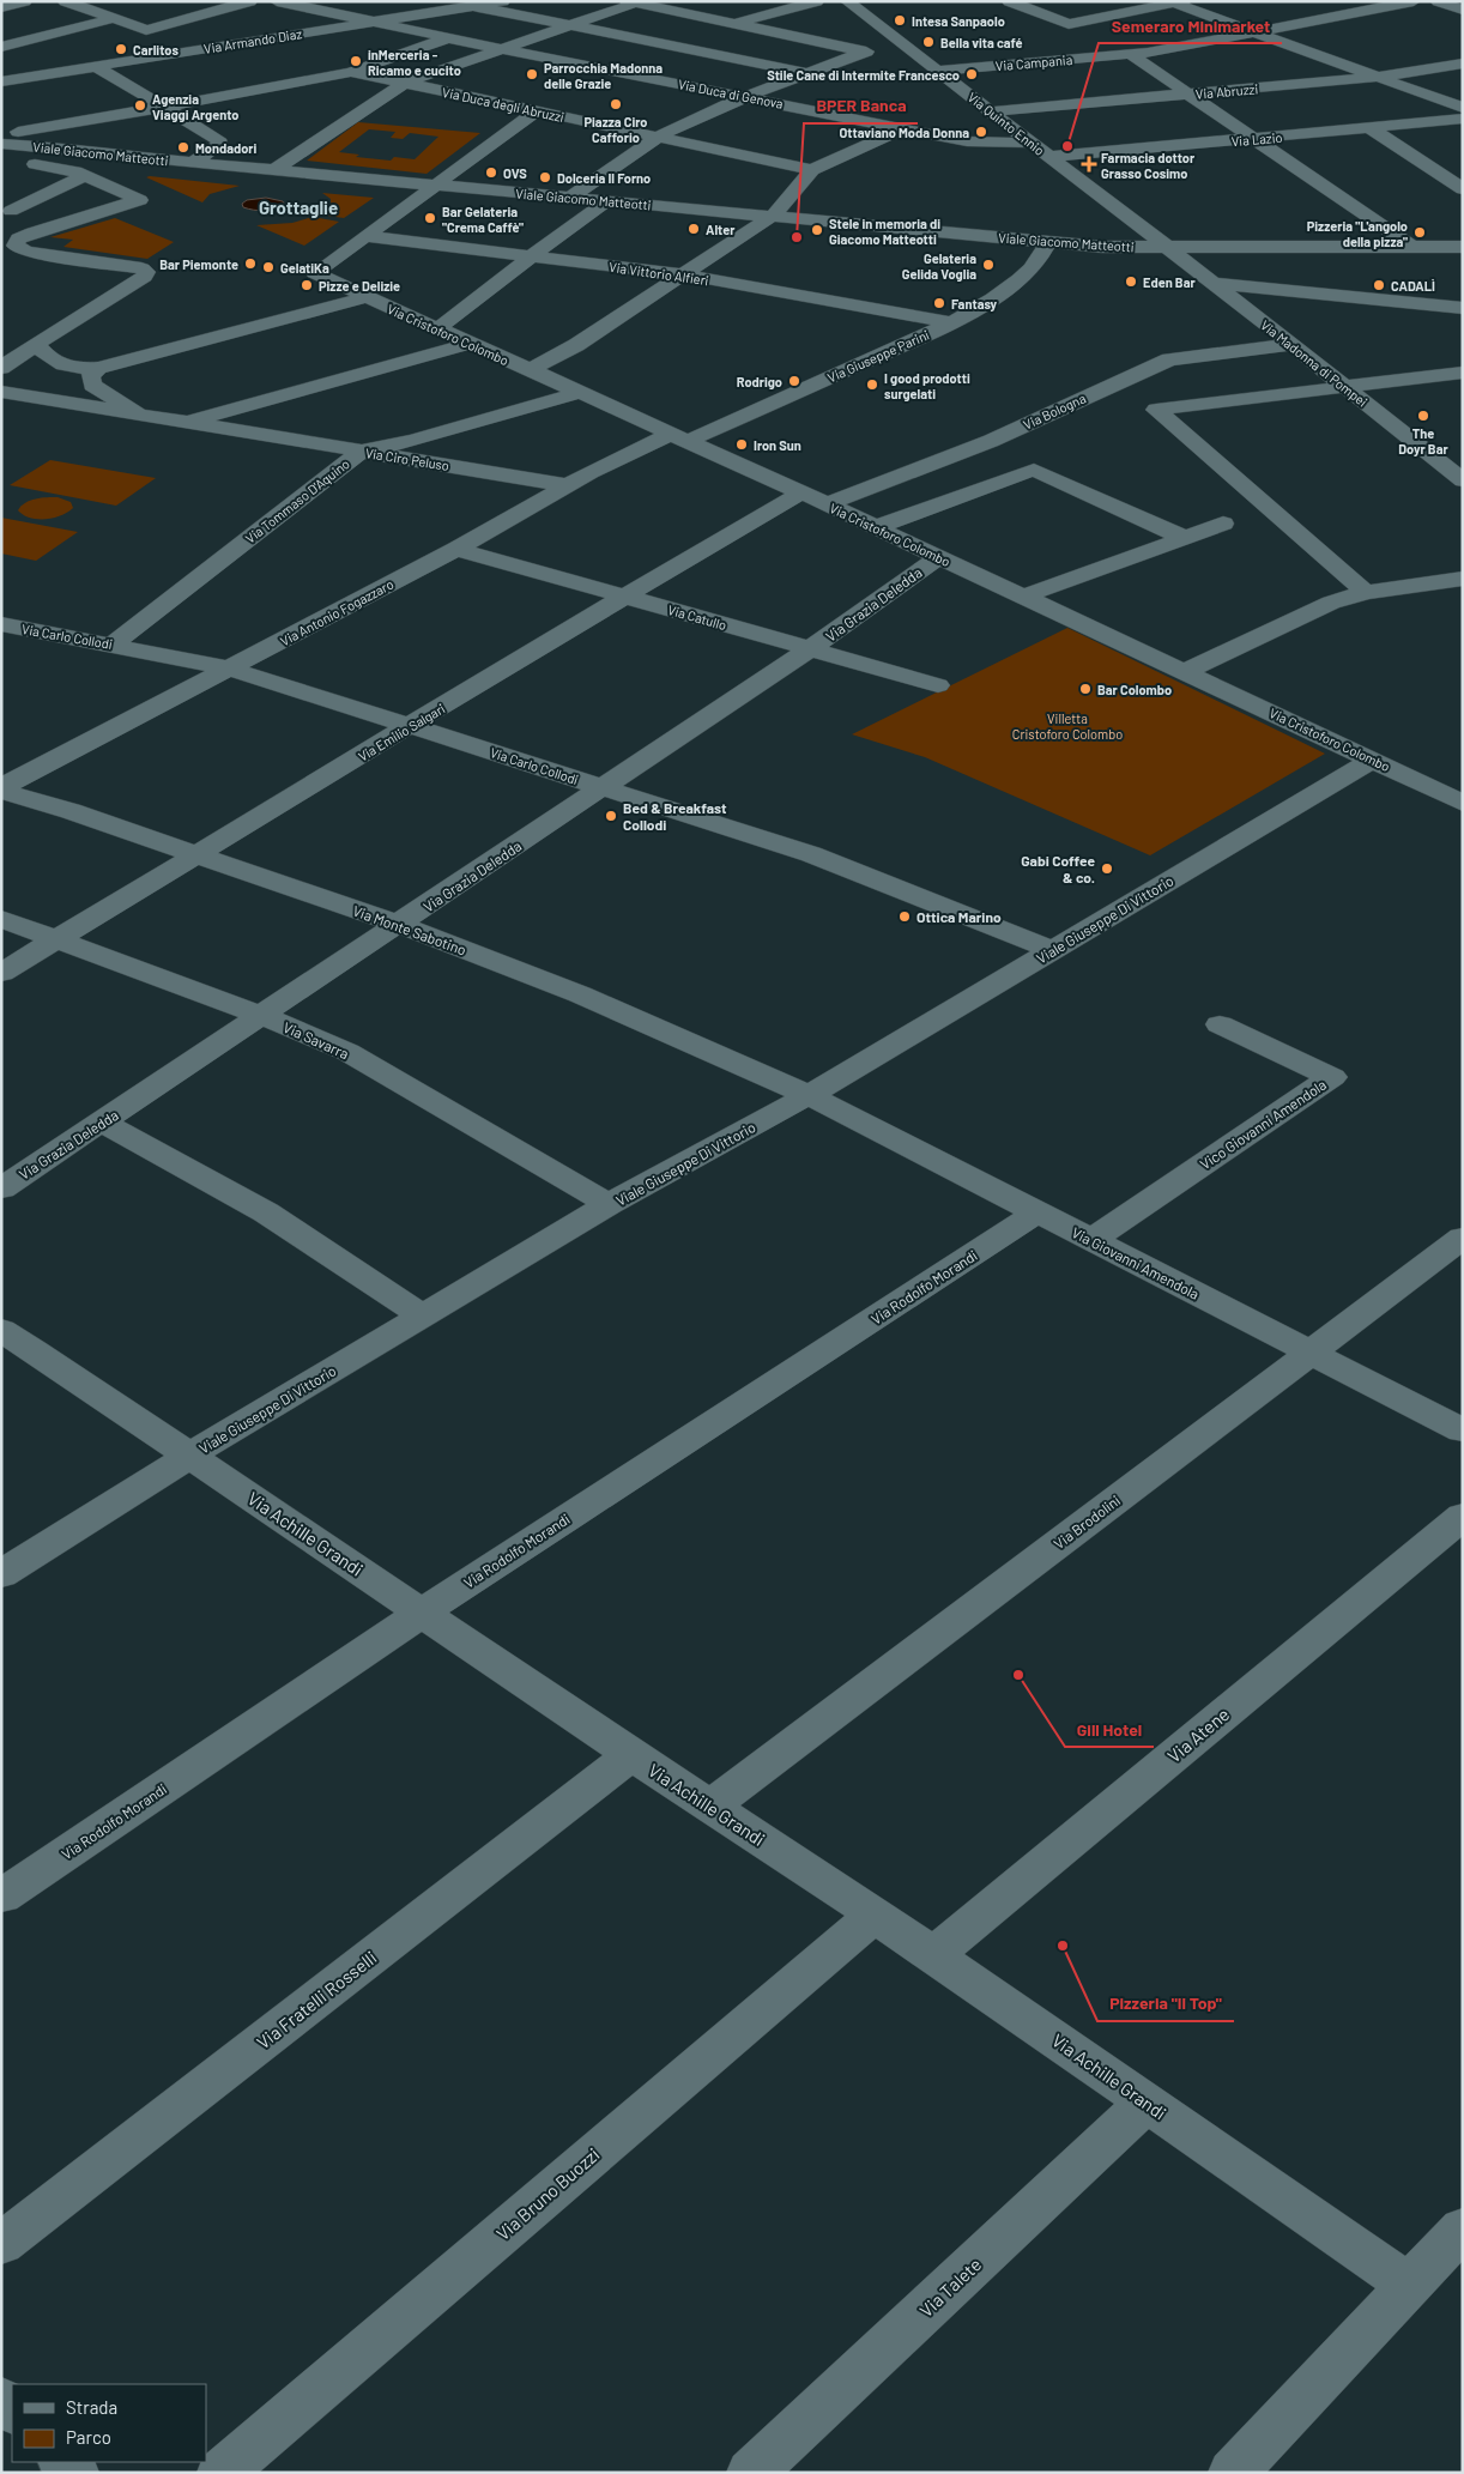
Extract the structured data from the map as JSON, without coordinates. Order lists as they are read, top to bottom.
{
  "streets": {
    "street": [
      "Via Armando Diaz",
      "Via Campania",
      "Via Abruzzi",
      "Via Duca di Genova",
      "Via Duca degli Abruzzi",
      "Via Quinto Ennio",
      "Via Lazio",
      "Viale Giacomo Matteotti",
      "Via Vittorio Alfieri",
      "Via Cristoforo Colombo",
      "Via Giuseppe Parini",
      "Via Madonna di Pompei",
      "Via Bologna",
      "Via Ciro Peluso",
      "Via Tommaso D'Aquino",
      "Via Grazia Deledda",
      "Via Antonio Fogazzaro",
      "Via Catullo",
      "Via Carlo Collodi",
      "Via Emilio Salgari",
      "Viale Giuseppe Di Vittorio",
      "Via Monte Sabotino",
      "Via Savarra",
      "Vico Giovanni Amendola",
      "Via Giovanni Amendola",
      "Via Rodolfo Morandi",
      "Via Brodolini",
      "Via Achille Grandi",
      "Via Atene",
      "Via Fratelli Rosselli",
      "Via Bruno Buozzi",
      "Via Talete"
    ]
  },
  "crossings": [
    ["Via Armando Diaz", "Via Duca di Genova"],
    ["Via Campania", "Via Quinto Ennio"],
    ["Via Abruzzi", "Via Quinto Ennio"],
    ["Via Duca di Genova", "Via Quinto Ennio"],
    ["Via Quinto Ennio", "Via Lazio"],
    ["Via Quinto Ennio", "Viale Giacomo Matteotti"],
    ["Via Quinto Ennio", "Via Madonna di Pompei"],
    ["Viale Giacomo Matteotti", "Via Giuseppe Parini"],
    ["Viale Giacomo Matteotti", "Via Madonna di Pompei"],
    ["Via Vittorio Alfieri", "Via Cristoforo Colombo"],
    ["Via Vittorio Alfieri", "Via Giuseppe Parini"],
    ["Via Cristoforo Colombo", "Via Giuseppe Parini"],
    ["Via Cristoforo Colombo", "Via Bologna"],
    ["Via Cristoforo Colombo", "Via Tommaso D'Aquino"],
    ["Via Cristoforo Colombo", "Via Grazia Deledda"],
    ["Via Cristoforo Colombo", "Via Antonio Fogazzaro"],
    ["Via Cristoforo Colombo", "Via Emilio Salgari"],
    ["Via Cristoforo Colombo", "Viale Giuseppe Di Vittorio"],
    ["Via Giuseppe Parini", "Via Antonio Fogazzaro"],
    ["Via Madonna di Pompei", "Via Bologna"],
    ["Via Ciro Peluso", "Via Tommaso D'Aquino"],
    ["Via Ciro Peluso", "Via Antonio Fogazzaro"],
    ["Via Tommaso D'Aquino", "Via Carlo Collodi"],
    ["Via Grazia Deledda", "Via Catullo"],
    ["Via Grazia Deledda", "Via Carlo Collodi"],
    ["Via Grazia Deledda", "Via Monte Sabotino"],
    ["Via Grazia Deledda", "Via Savarra"],
    ["Via Antonio Fogazzaro", "Via Catullo"],
    ["Via Antonio Fogazzaro", "Via Carlo Collodi"],
    ["Via Antonio Fogazzaro", "Via Monte Sabotino"],
    ["Via Catullo", "Via Emilio Salgari"],
    ["Via Carlo Collodi", "Via Emilio Salgari"],
    ["Via Carlo Collodi", "Viale Giuseppe Di Vittorio"],
    ["Via Emilio Salgari", "Via Monte Sabotino"],
    ["Via Emilio Salgari", "Via Savarra"],
    ["Viale Giuseppe Di Vittorio", "Via Monte Sabotino"],
    ["Viale Giuseppe Di Vittorio", "Via Savarra"],
    ["Viale Giuseppe Di Vittorio", "Via Giovanni Amendola"],
    ["Viale Giuseppe Di Vittorio", "Via Achille Grandi"],
    ["Via Monte Sabotino", "Via Giovanni Amendola"],
    ["Vico Giovanni Amendola", "Via Giovanni Amendola"],
    ["Via Giovanni Amendola", "Via Rodolfo Morandi"],
    ["Via Giovanni Amendola", "Via Brodolini"],
    ["Via Rodolfo Morandi", "Via Achille Grandi"],
    ["Via Brodolini", "Via Achille Grandi"],
    ["Via Achille Grandi", "Via Atene"],
    ["Via Achille Grandi", "Via Fratelli Rosselli"],
    ["Via Achille Grandi", "Via Bruno Buozzi"],
    ["Via Achille Grandi", "Via Talete"]
  ],
  "districts": ["Grottaglie"],
  "parks": ["Villetta Cristoforo Colombo"],
  "places": {
    "other": [
      "Intesa Sanpaolo",
      "Bella vita café",
      "Carlitos",
      "inMerceria - Ricamo e cucito",
      "Parrocchia Madonna delle Grazie",
      "Stile Cane di Intermite Francesco",
      "Piazza Ciro Cafforio",
      "Agenzia Viaggi Argento",
      "Ottaviano Moda Donna",
      "Semeraro Minimarket",
      "Mondadori",
      "OVS",
      "Dolceria Il Forno",
      "Bar Gelateria \"Crema Caffè\"",
      "Alter",
      "Stele in memoria di Giacomo Matteotti",
      "Pizzeria \"L'angolo della pizza\"",
      "BPER Banca",
      "Bar Piemonte",
      "Gelateria Gelida Voglia",
      "GelatiKa",
      "Eden Bar",
      "Pizze e Delizie",
      "CADALÌ",
      "Fantasy",
      "Rodrigo",
      "I good prodotti surgelati",
      "The Doyr Bar",
      "Iron Sun",
      "Bar Colombo",
      "Bed & Breakfast Collodi",
      "Gabi Coffee & co.",
      "Ottica Marino",
      "Gill Hotel",
      "Pizzeria \"Il Top\""
    ],
    "health": ["Farmacia dottor Grasso Cosimo"]
  },
  "legend": ["Strada", "Parco"]
}
